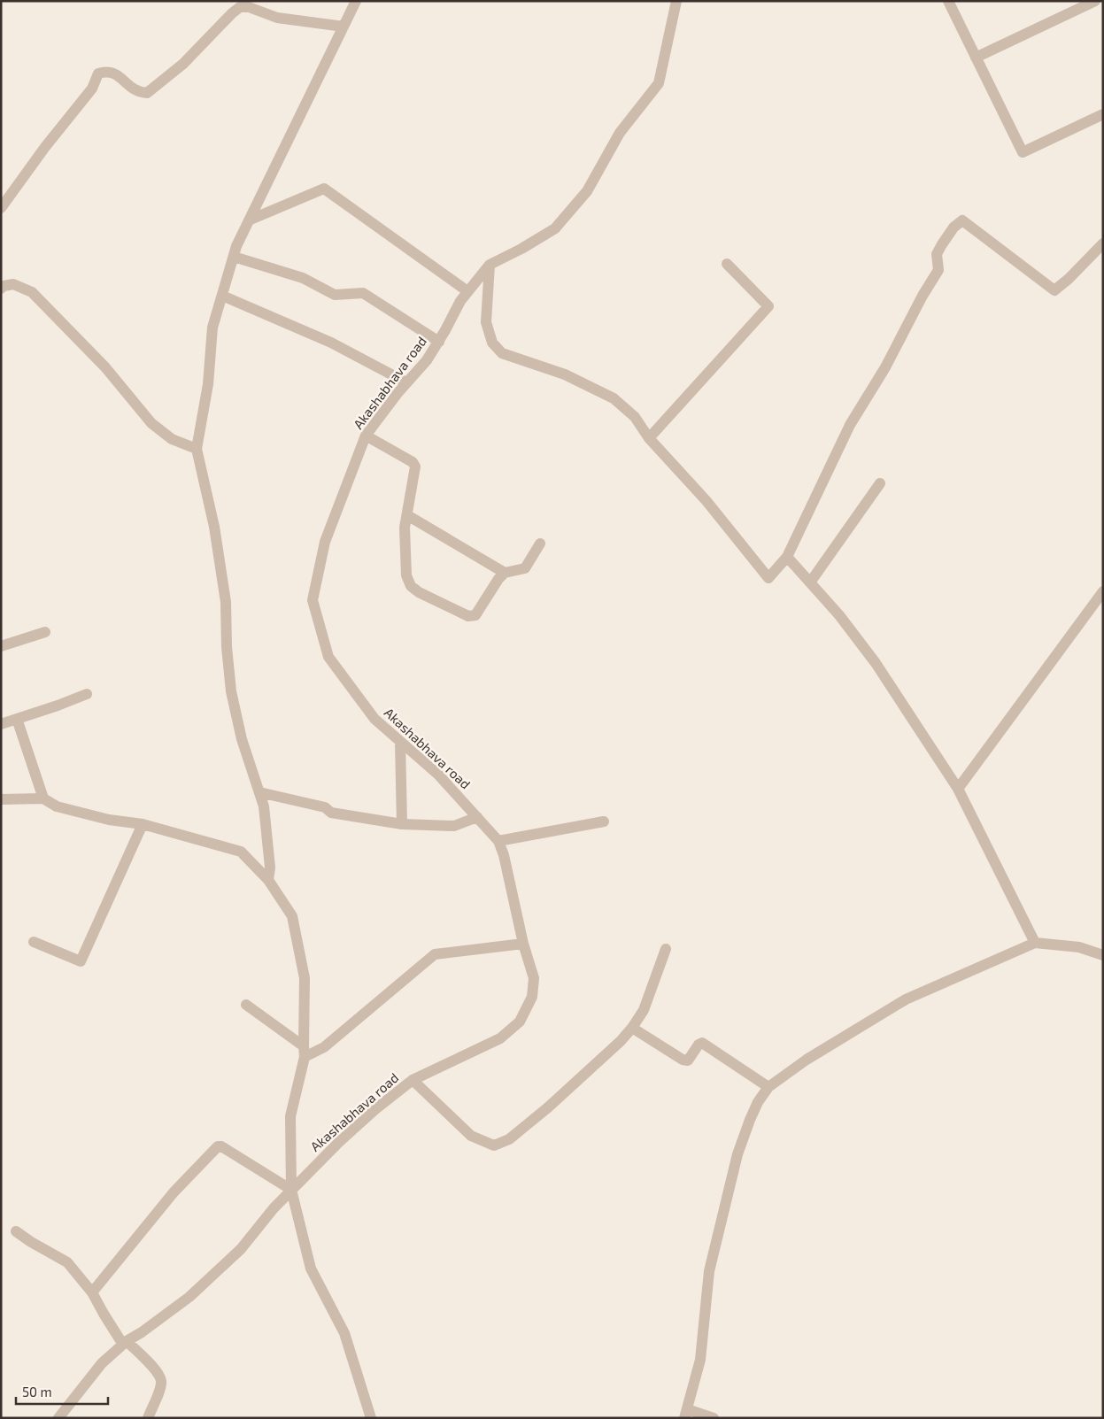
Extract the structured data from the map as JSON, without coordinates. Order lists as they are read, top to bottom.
{
  "streets": {
    "street": ["Akashabhava road"]
  },
  "scale_bar": "50 m"
}
